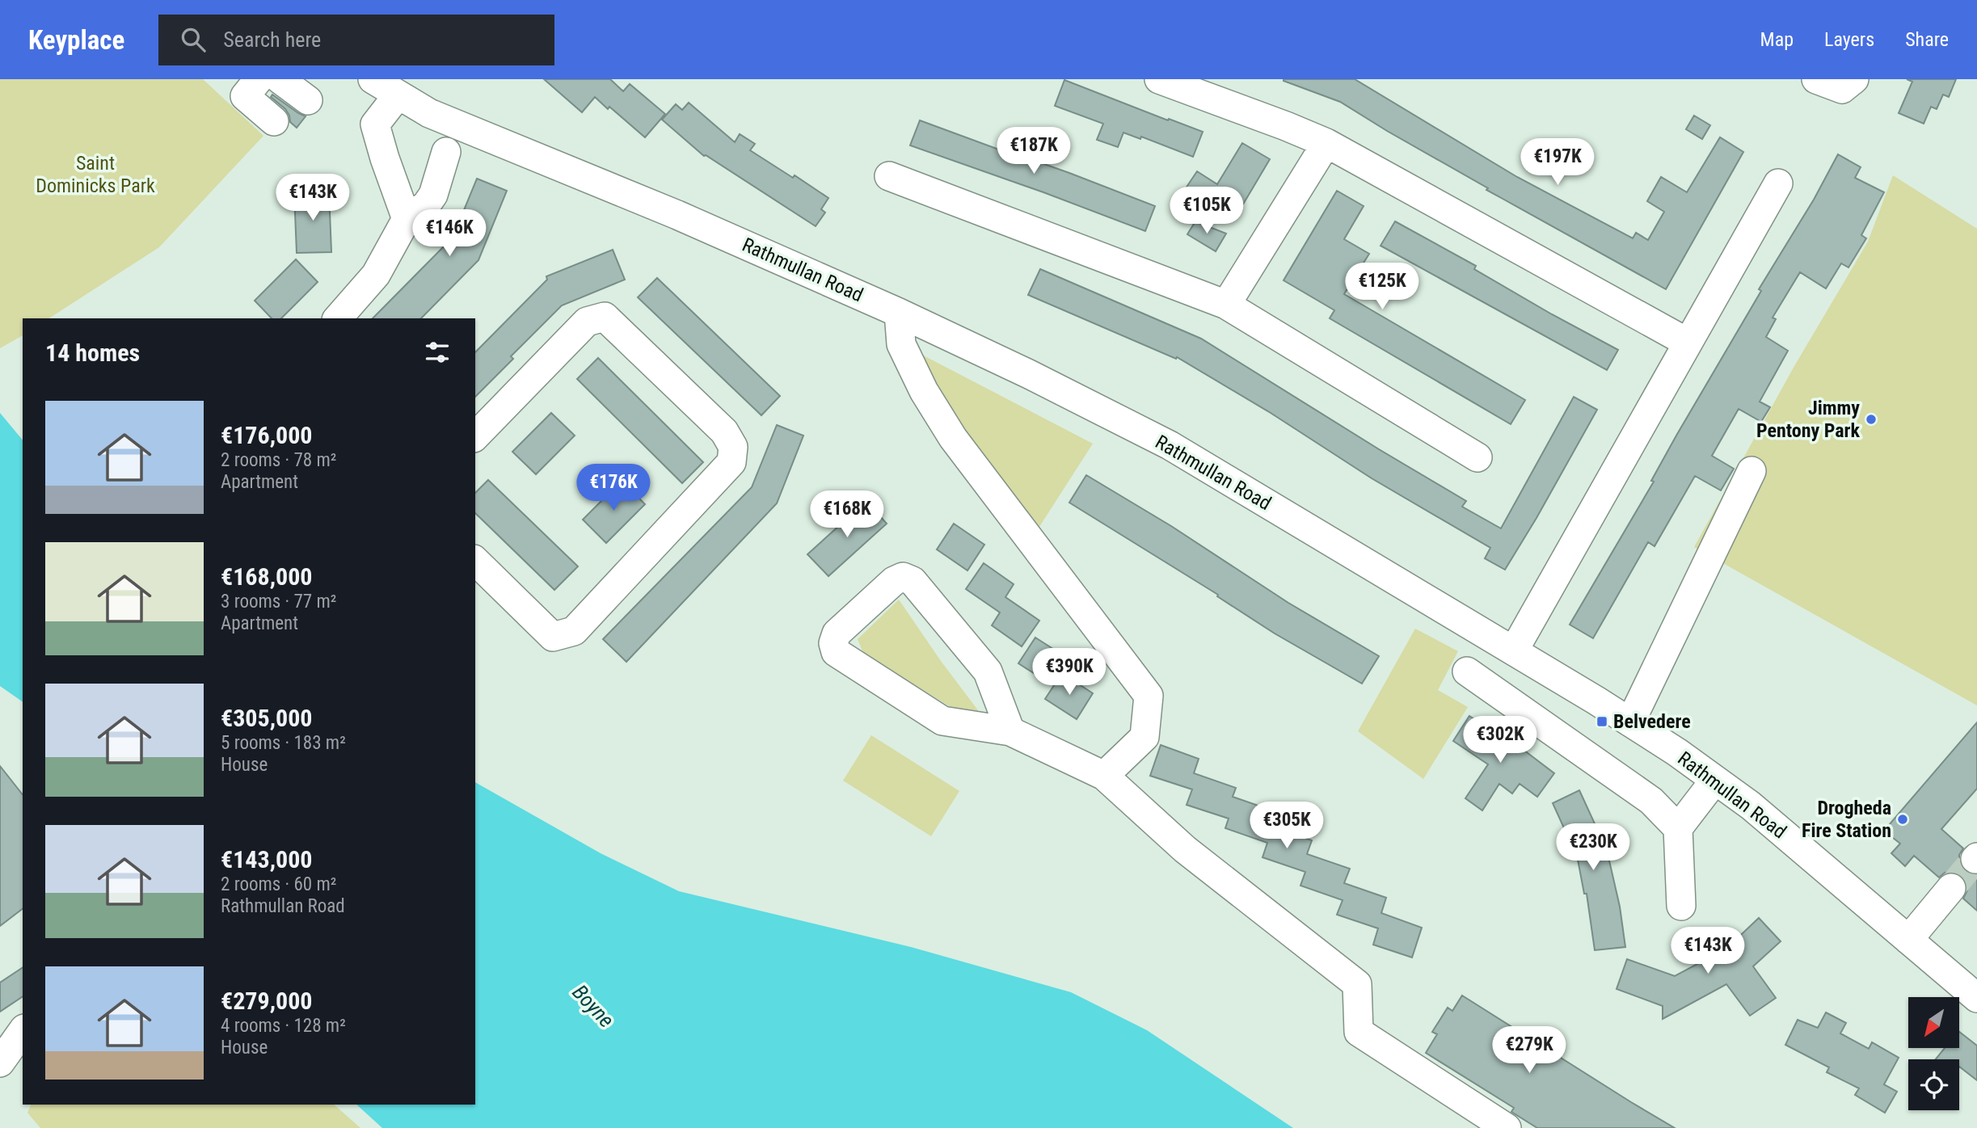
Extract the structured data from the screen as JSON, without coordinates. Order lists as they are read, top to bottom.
{
  "streets": {
    "street": ["Rathmullan Road"]
  },
  "water": ["Boyne"],
  "parks": ["Saint Dominicks Park"],
  "places": {
    "other": ["Jimmy Pentony Park", "Drogheda Fire Station"],
    "transit": ["Belvedere"]
  },
  "north": "bottom left",
  "page": {
    "header": "Keyplace",
    "search": "Search here",
    "nav": ["Map", "Layers", "Share"],
    "price": [
      "€187K",
      "€197K",
      "€143K",
      "€105K",
      "€146K",
      "€125K",
      "€176K",
      "€168K",
      "€390K",
      "€302K",
      "€305K",
      "€230K",
      "€143K",
      "€279K"
    ],
    "heading": "14 homes",
    "list": [
      {
        "name": "€176,000",
        "note": "2 rooms · 78 m² · Apartment"
      },
      {
        "name": "€168,000",
        "note": "3 rooms · 77 m² · Apartment"
      },
      {
        "name": "€305,000",
        "note": "5 rooms · 183 m² · House"
      },
      {
        "name": "€143,000",
        "note": "2 rooms · 60 m² · Rathmullan Road"
      },
      {
        "name": "€279,000",
        "note": "4 rooms · 128 m² · House"
      }
    ]
  }
}
